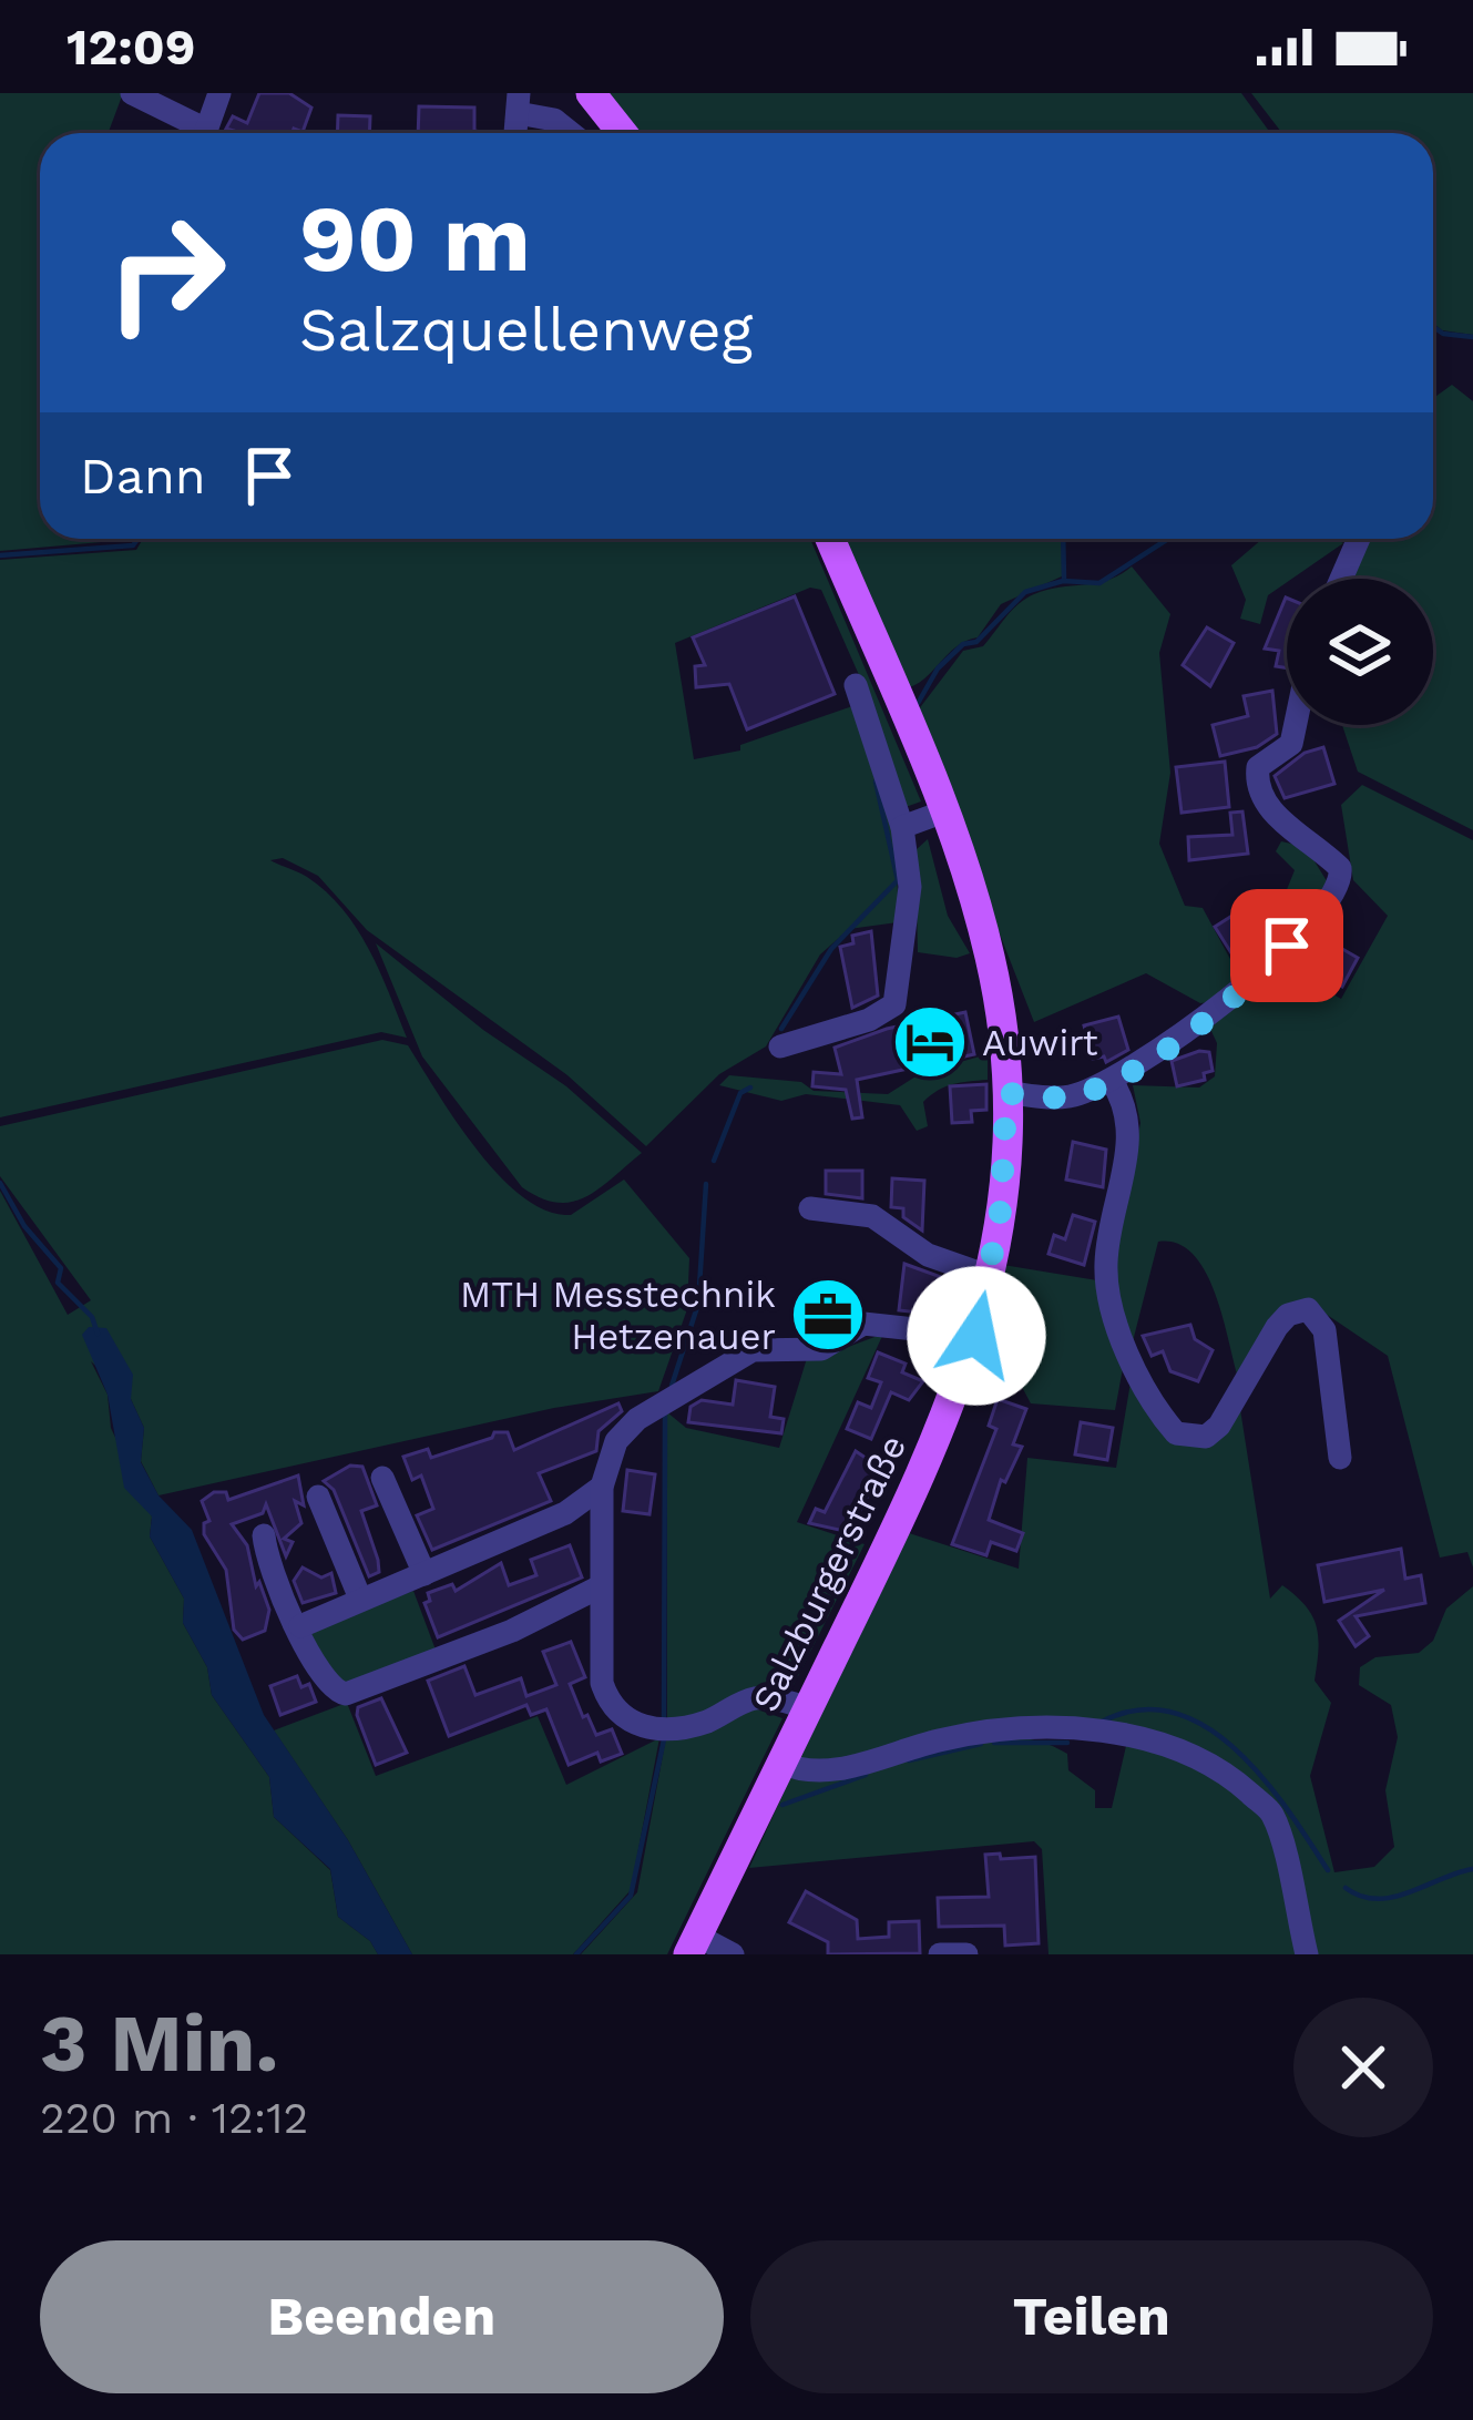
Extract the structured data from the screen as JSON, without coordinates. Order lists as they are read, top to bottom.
{
  "streets": {
    "main road": ["Salzburgerstraße"]
  },
  "places": {
    "hotel": ["Auwirt"],
    "office": ["MTH Messtechnik Hetzenauer"]
  },
  "page": {
    "status": "12:09",
    "turn": ["90 m", "Salzquellenweg"],
    "then": "Dann",
    "heading": ["3 Min.", "220 m · 12:12"],
    "buttons": ["Beenden", "Teilen"]
  }
}
